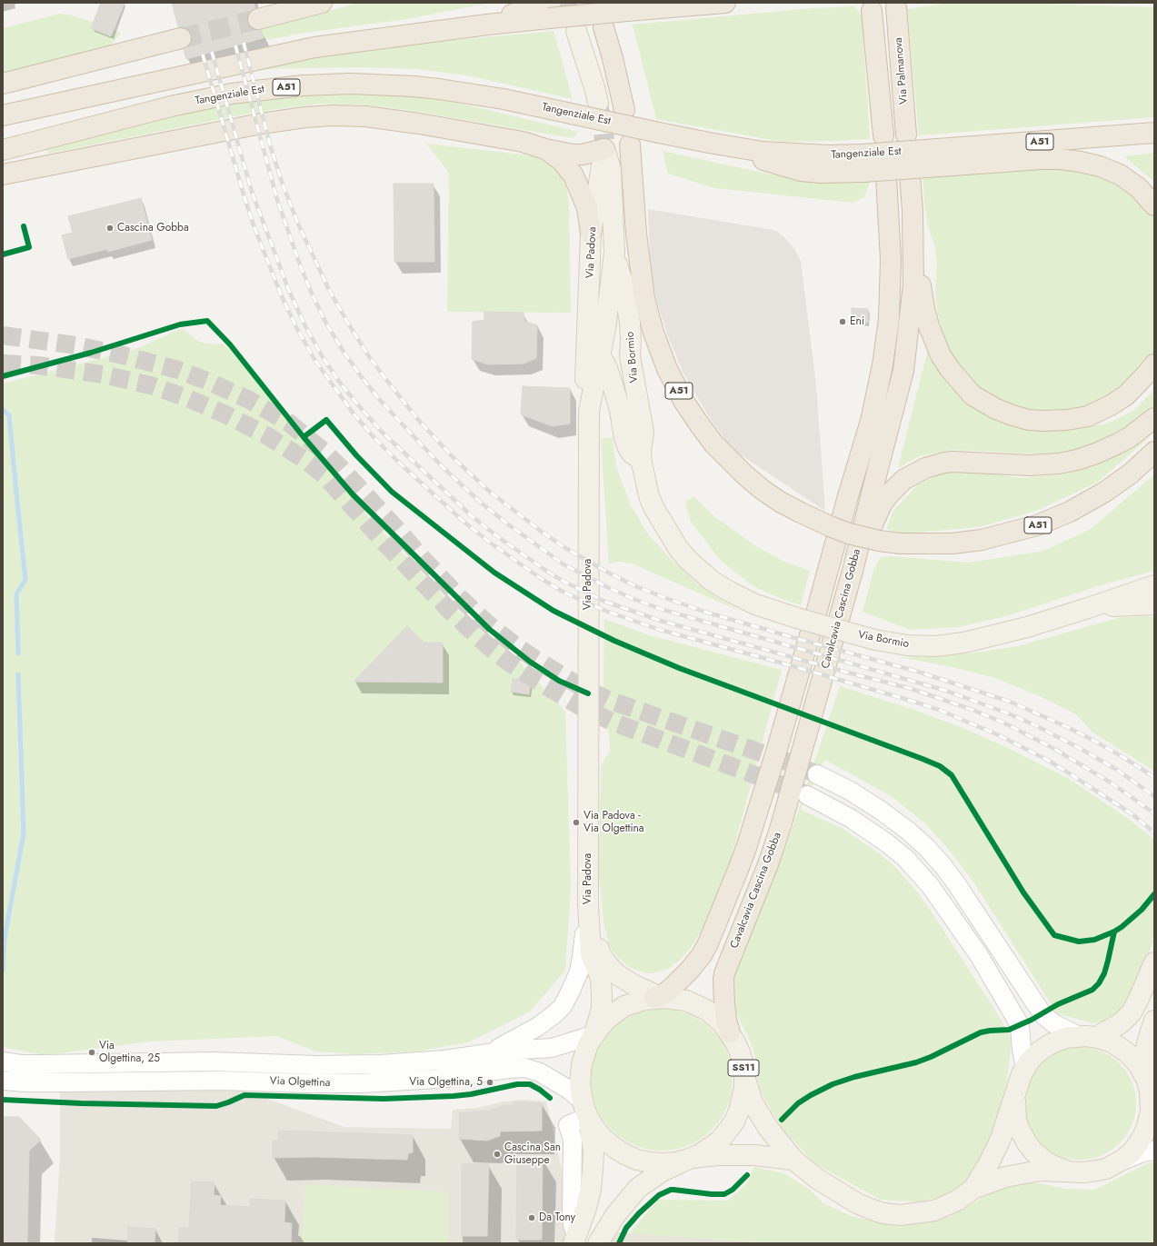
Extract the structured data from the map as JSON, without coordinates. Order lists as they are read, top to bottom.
{
  "streets": {
    "highway": [
      "Via Palmanova",
      "A51",
      "Tangenziale Est",
      "Cavalcavia Cascina Gobba"
    ],
    "main road": ["Via Padova", "Via Bormio", "SS11"],
    "street": ["Via Olgettina"]
  },
  "crossings": [
    ["Tangenziale Est", "Cavalcavia Cascina Gobba"],
    ["Via Padova", "Via Bormio"],
    ["Via Padova", "SS11"],
    ["Via Padova", "Via Olgettina"],
    ["Cavalcavia Cascina Gobba", "SS11"],
    ["SS11", "Via Olgettina"]
  ],
  "places": [
    "Cascina Gobba",
    "Eni",
    "Via Padova - Via Olgettina",
    "Via Olgettina, 25",
    "Via Olgettina, 5",
    "Cascina San Giuseppe",
    "Da Tony"
  ]
}
